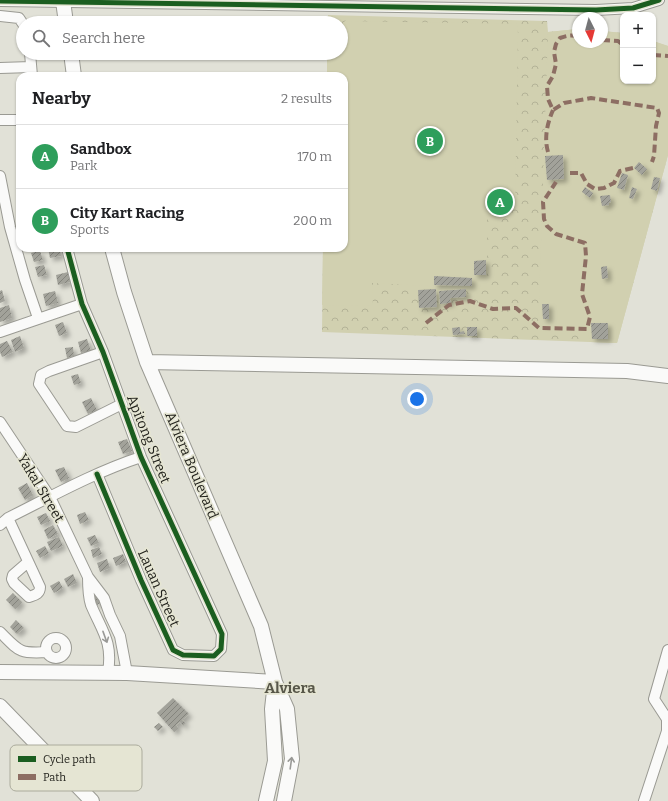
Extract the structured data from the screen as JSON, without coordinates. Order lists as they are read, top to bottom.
{
  "streets": {
    "street": [
      "Apitong Street",
      "Alviera Boulevard",
      "Yakal Street",
      "Lauan Street"
    ]
  },
  "crossings": [
    ["Apitong Street", "Lauan Street"]
  ],
  "districts": ["Alviera"],
  "legend": ["Cycle path", "Path"],
  "north": "bottom",
  "page": {
    "map_buttons": ["+", "−"],
    "search": "Search here",
    "heading": ["Nearby", "2 results"],
    "list": [
      {
        "mark": "A",
        "name": "Sandbox",
        "note": "Park",
        "value": "170 m"
      },
      {
        "mark": "B",
        "name": "City Kart Racing",
        "note": "Sports",
        "value": "200 m"
      }
    ],
    "pins": ["B", "A"]
  }
}
